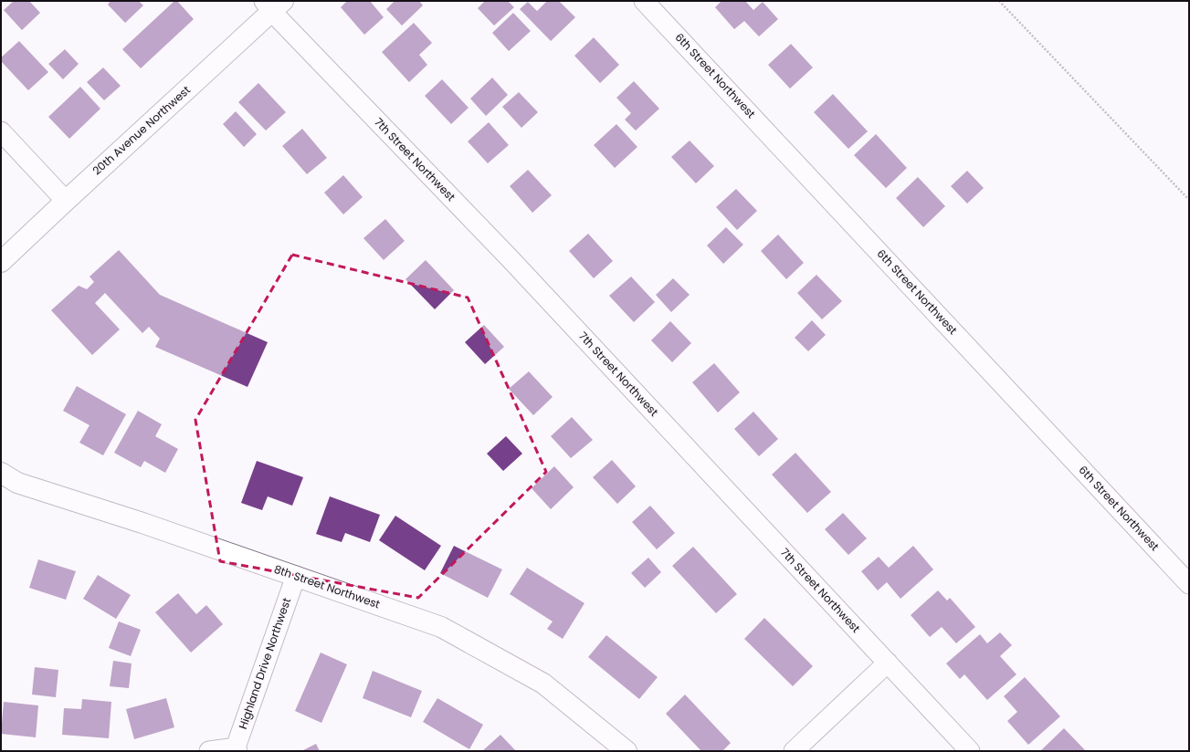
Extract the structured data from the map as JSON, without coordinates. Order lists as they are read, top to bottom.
{
  "streets": {
    "street": [
      "6th Street Northwest",
      "20th Avenue Northwest",
      "7th Street Northwest",
      "8th Street Northwest",
      "Highland Drive Northwest"
    ]
  },
  "crossings": [
    ["20th Avenue Northwest", "7th Street Northwest"],
    ["8th Street Northwest", "Highland Drive Northwest"]
  ]
}
